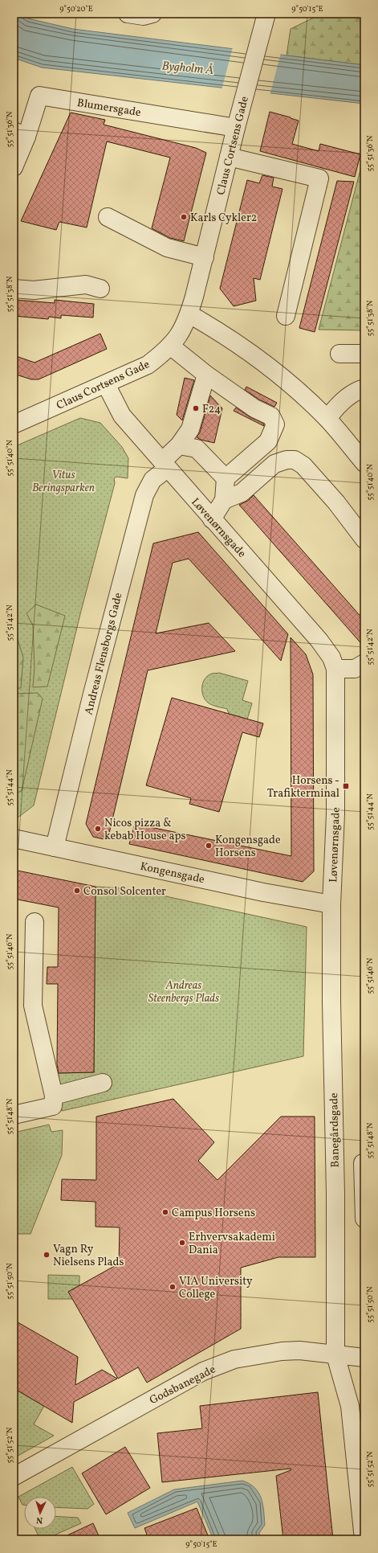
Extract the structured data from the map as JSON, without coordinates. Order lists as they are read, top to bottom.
{
  "streets": {
    "street": [
      "Blumersgade",
      "Claus Cortsens Gade",
      "Løvenørnsgade",
      "Andreas Flensborgs Gade",
      "Kongensgade",
      "Banegårdsgade",
      "Godsbanegade"
    ]
  },
  "crossings": [
    ["Blumersgade", "Claus Cortsens Gade"],
    ["Claus Cortsens Gade", "Løvenørnsgade"],
    ["Løvenørnsgade", "Andreas Flensborgs Gade"],
    ["Løvenørnsgade", "Kongensgade"],
    ["Løvenørnsgade", "Banegårdsgade"],
    ["Andreas Flensborgs Gade", "Kongensgade"],
    ["Kongensgade", "Banegårdsgade"],
    ["Banegårdsgade", "Godsbanegade"]
  ],
  "water": ["Bygholm Å"],
  "parks": ["Vitus Beringsparken", "Andreas Steenbergs Plads"],
  "places": {
    "other": [
      "Karls Cykler2",
      "F24",
      "Nicos pizza & kebab House aps",
      "Kongensgade Horsens",
      "Consol Solcenter",
      "Campus Horsens",
      "Erhvervsakademi Dania",
      "Vagn Ry Nielsens Plads",
      "VIA University College"
    ],
    "transit": ["Horsens - Trafikterminal"]
  },
  "north": "bottom",
  "coordinates": [
    "9°50'20\"E",
    "9°50'15\"E",
    "55°51'36\"N",
    "55°51'38\"N",
    "55°51'40\"N",
    "55°51'42\"N",
    "55°51'44\"N",
    "55°51'46\"N",
    "55°51'48\"N",
    "55°51'50\"N",
    "55°51'52\"N"
  ]
}
